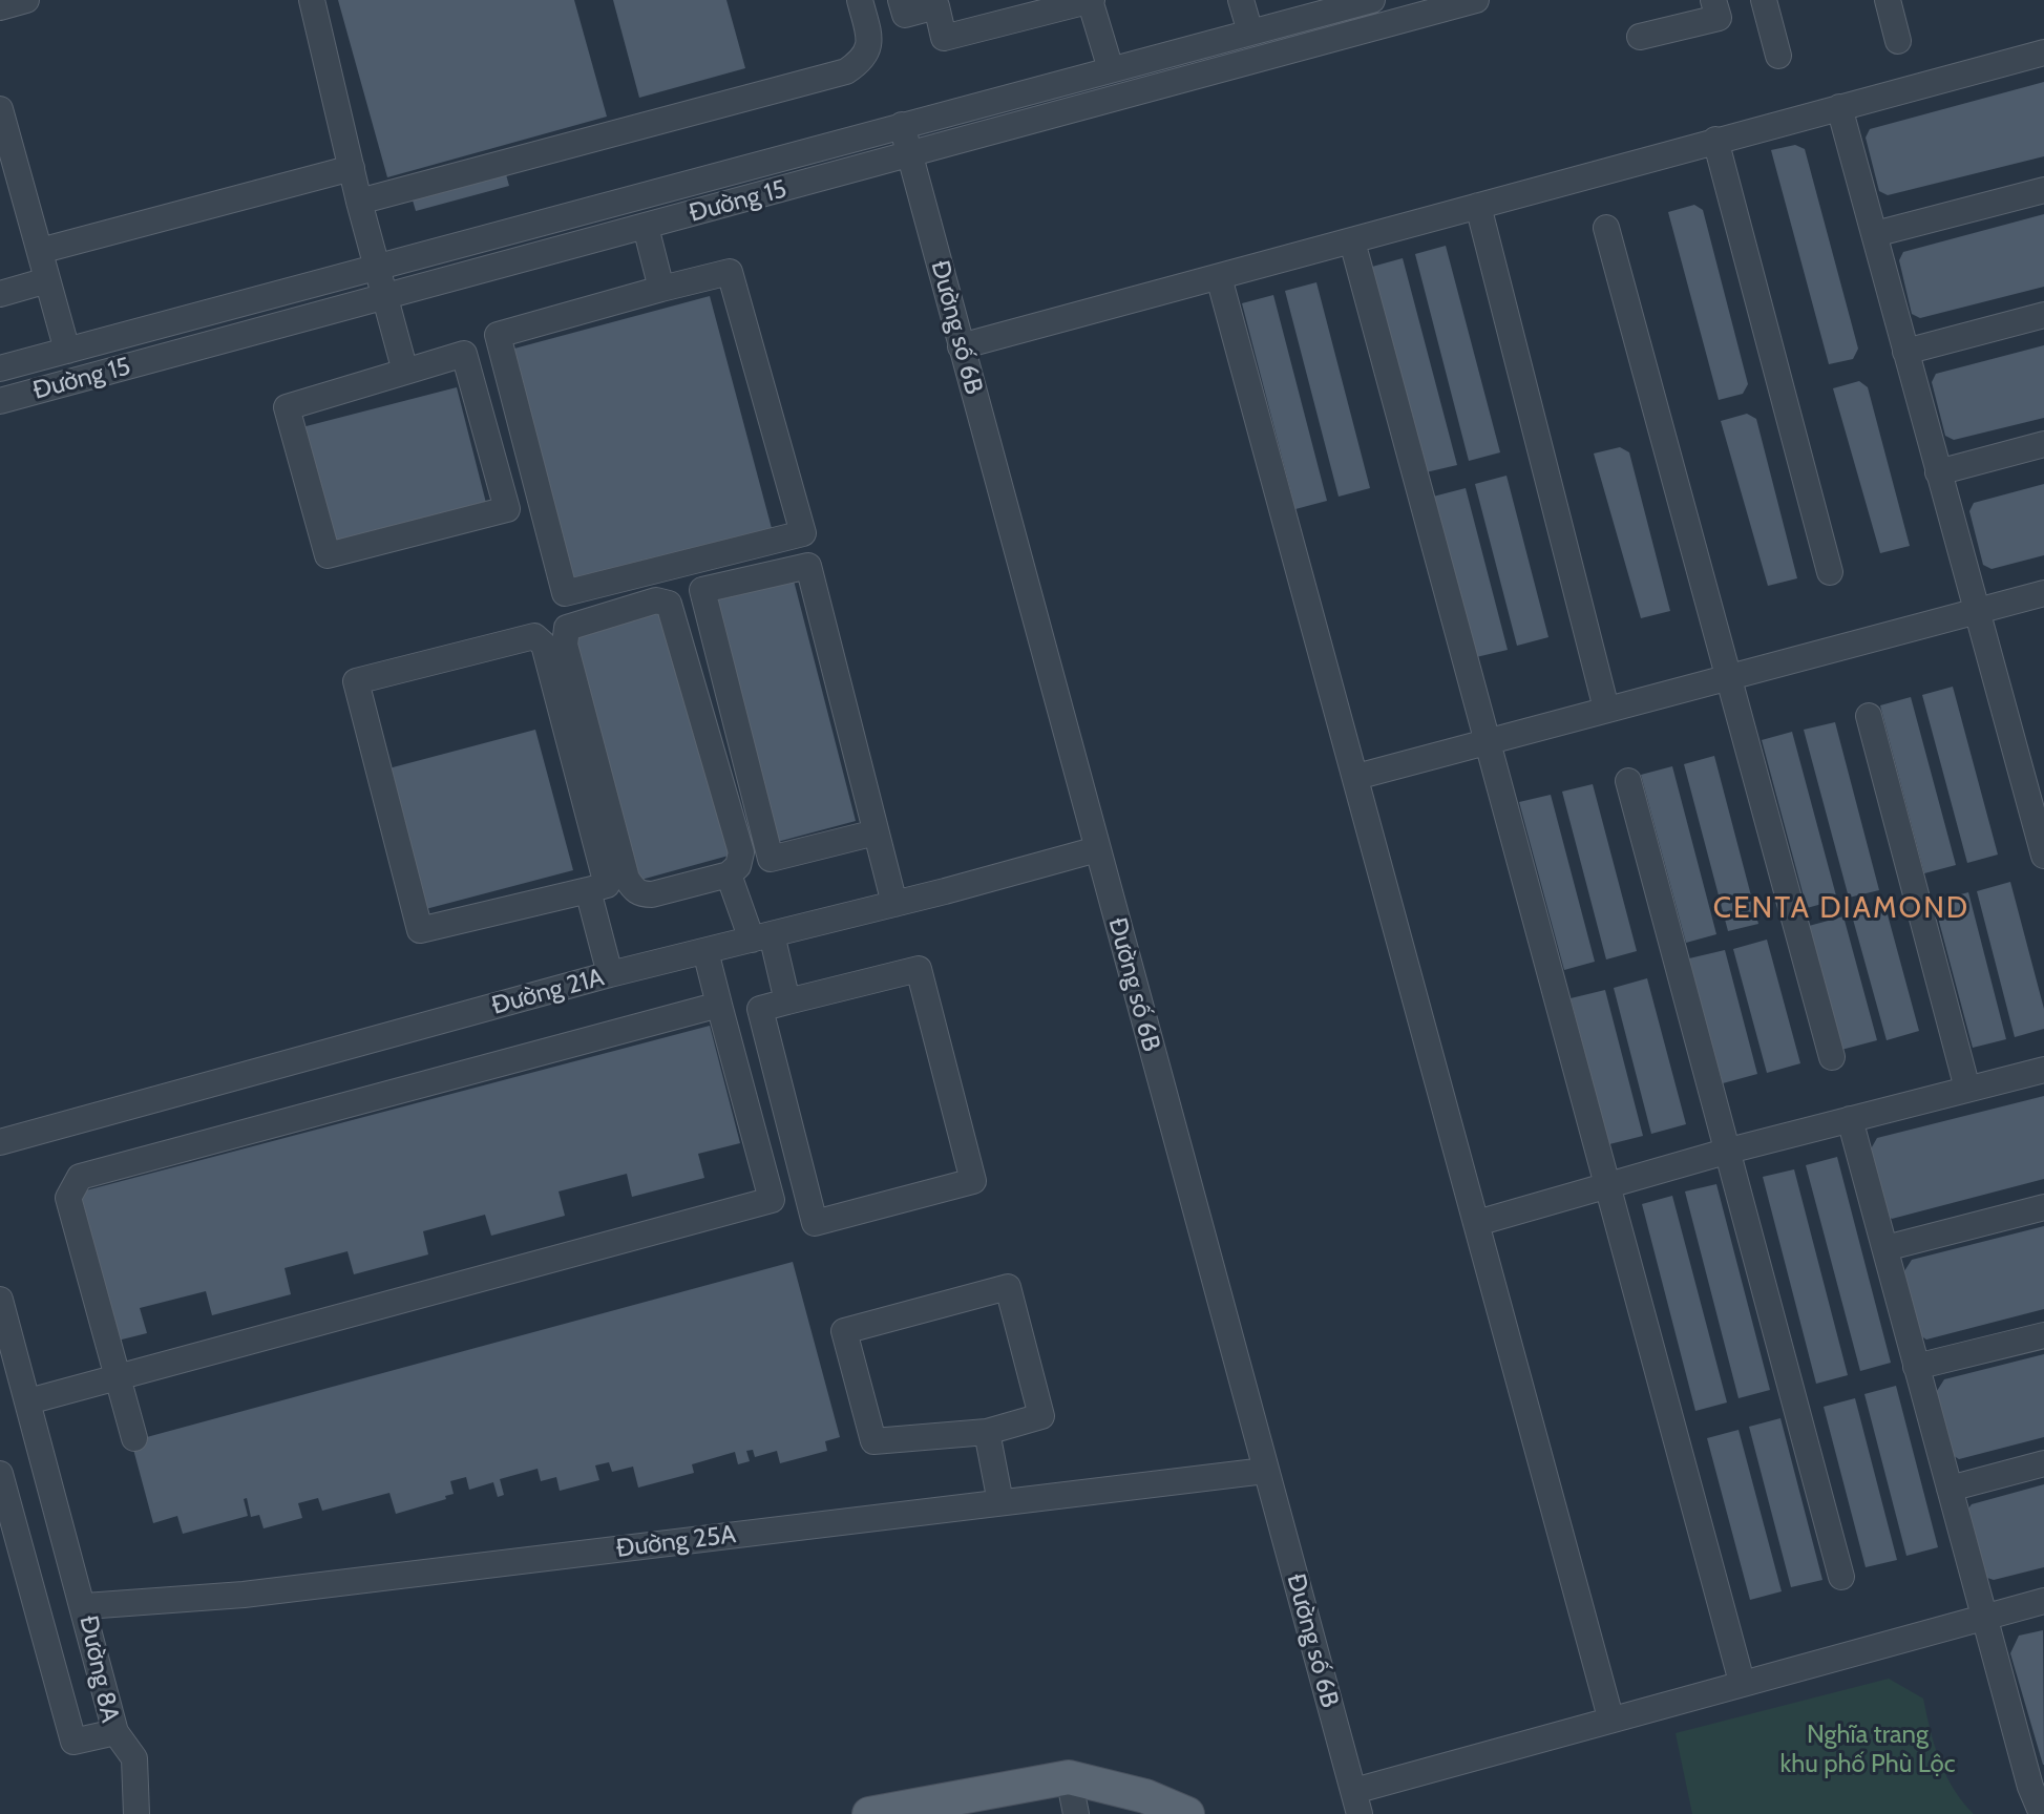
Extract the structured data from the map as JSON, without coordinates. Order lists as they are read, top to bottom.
{
  "streets": {
    "street": [
      "Đường 15",
      "Đường số 6B",
      "Đường 21A",
      "Đường 25A",
      "Đường 8A"
    ]
  },
  "crossings": [
    ["Đường 15", "Đường số 6B"],
    ["Đường số 6B", "Đường 21A"],
    ["Đường số 6B", "Đường 25A"],
    ["Đường 25A", "Đường 8A"]
  ],
  "districts": ["CENTA DIAMOND"],
  "parks": ["Nghĩa trang khu phố Phù Lộc"]
}
